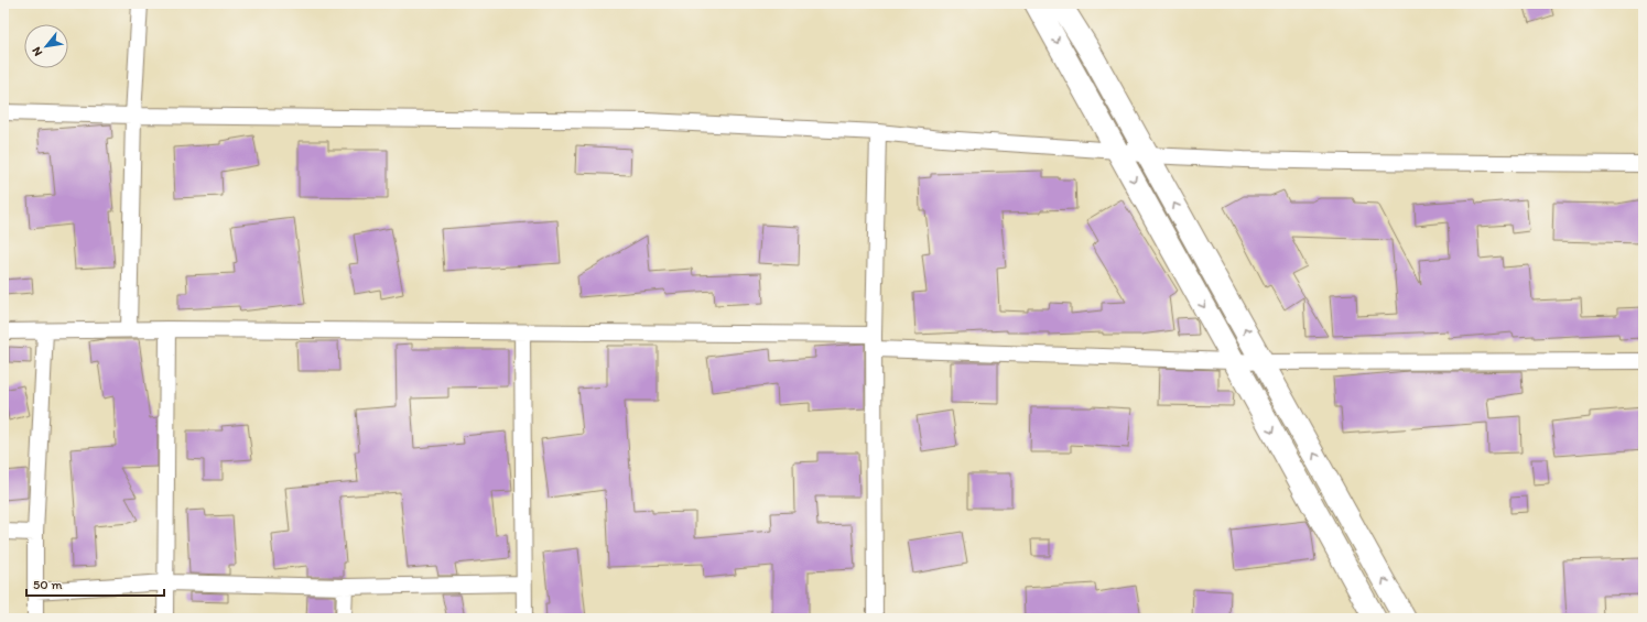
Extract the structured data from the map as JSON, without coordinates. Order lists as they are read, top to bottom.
{
  "scale_bar": "50 m",
  "north": "bottom left"
}
